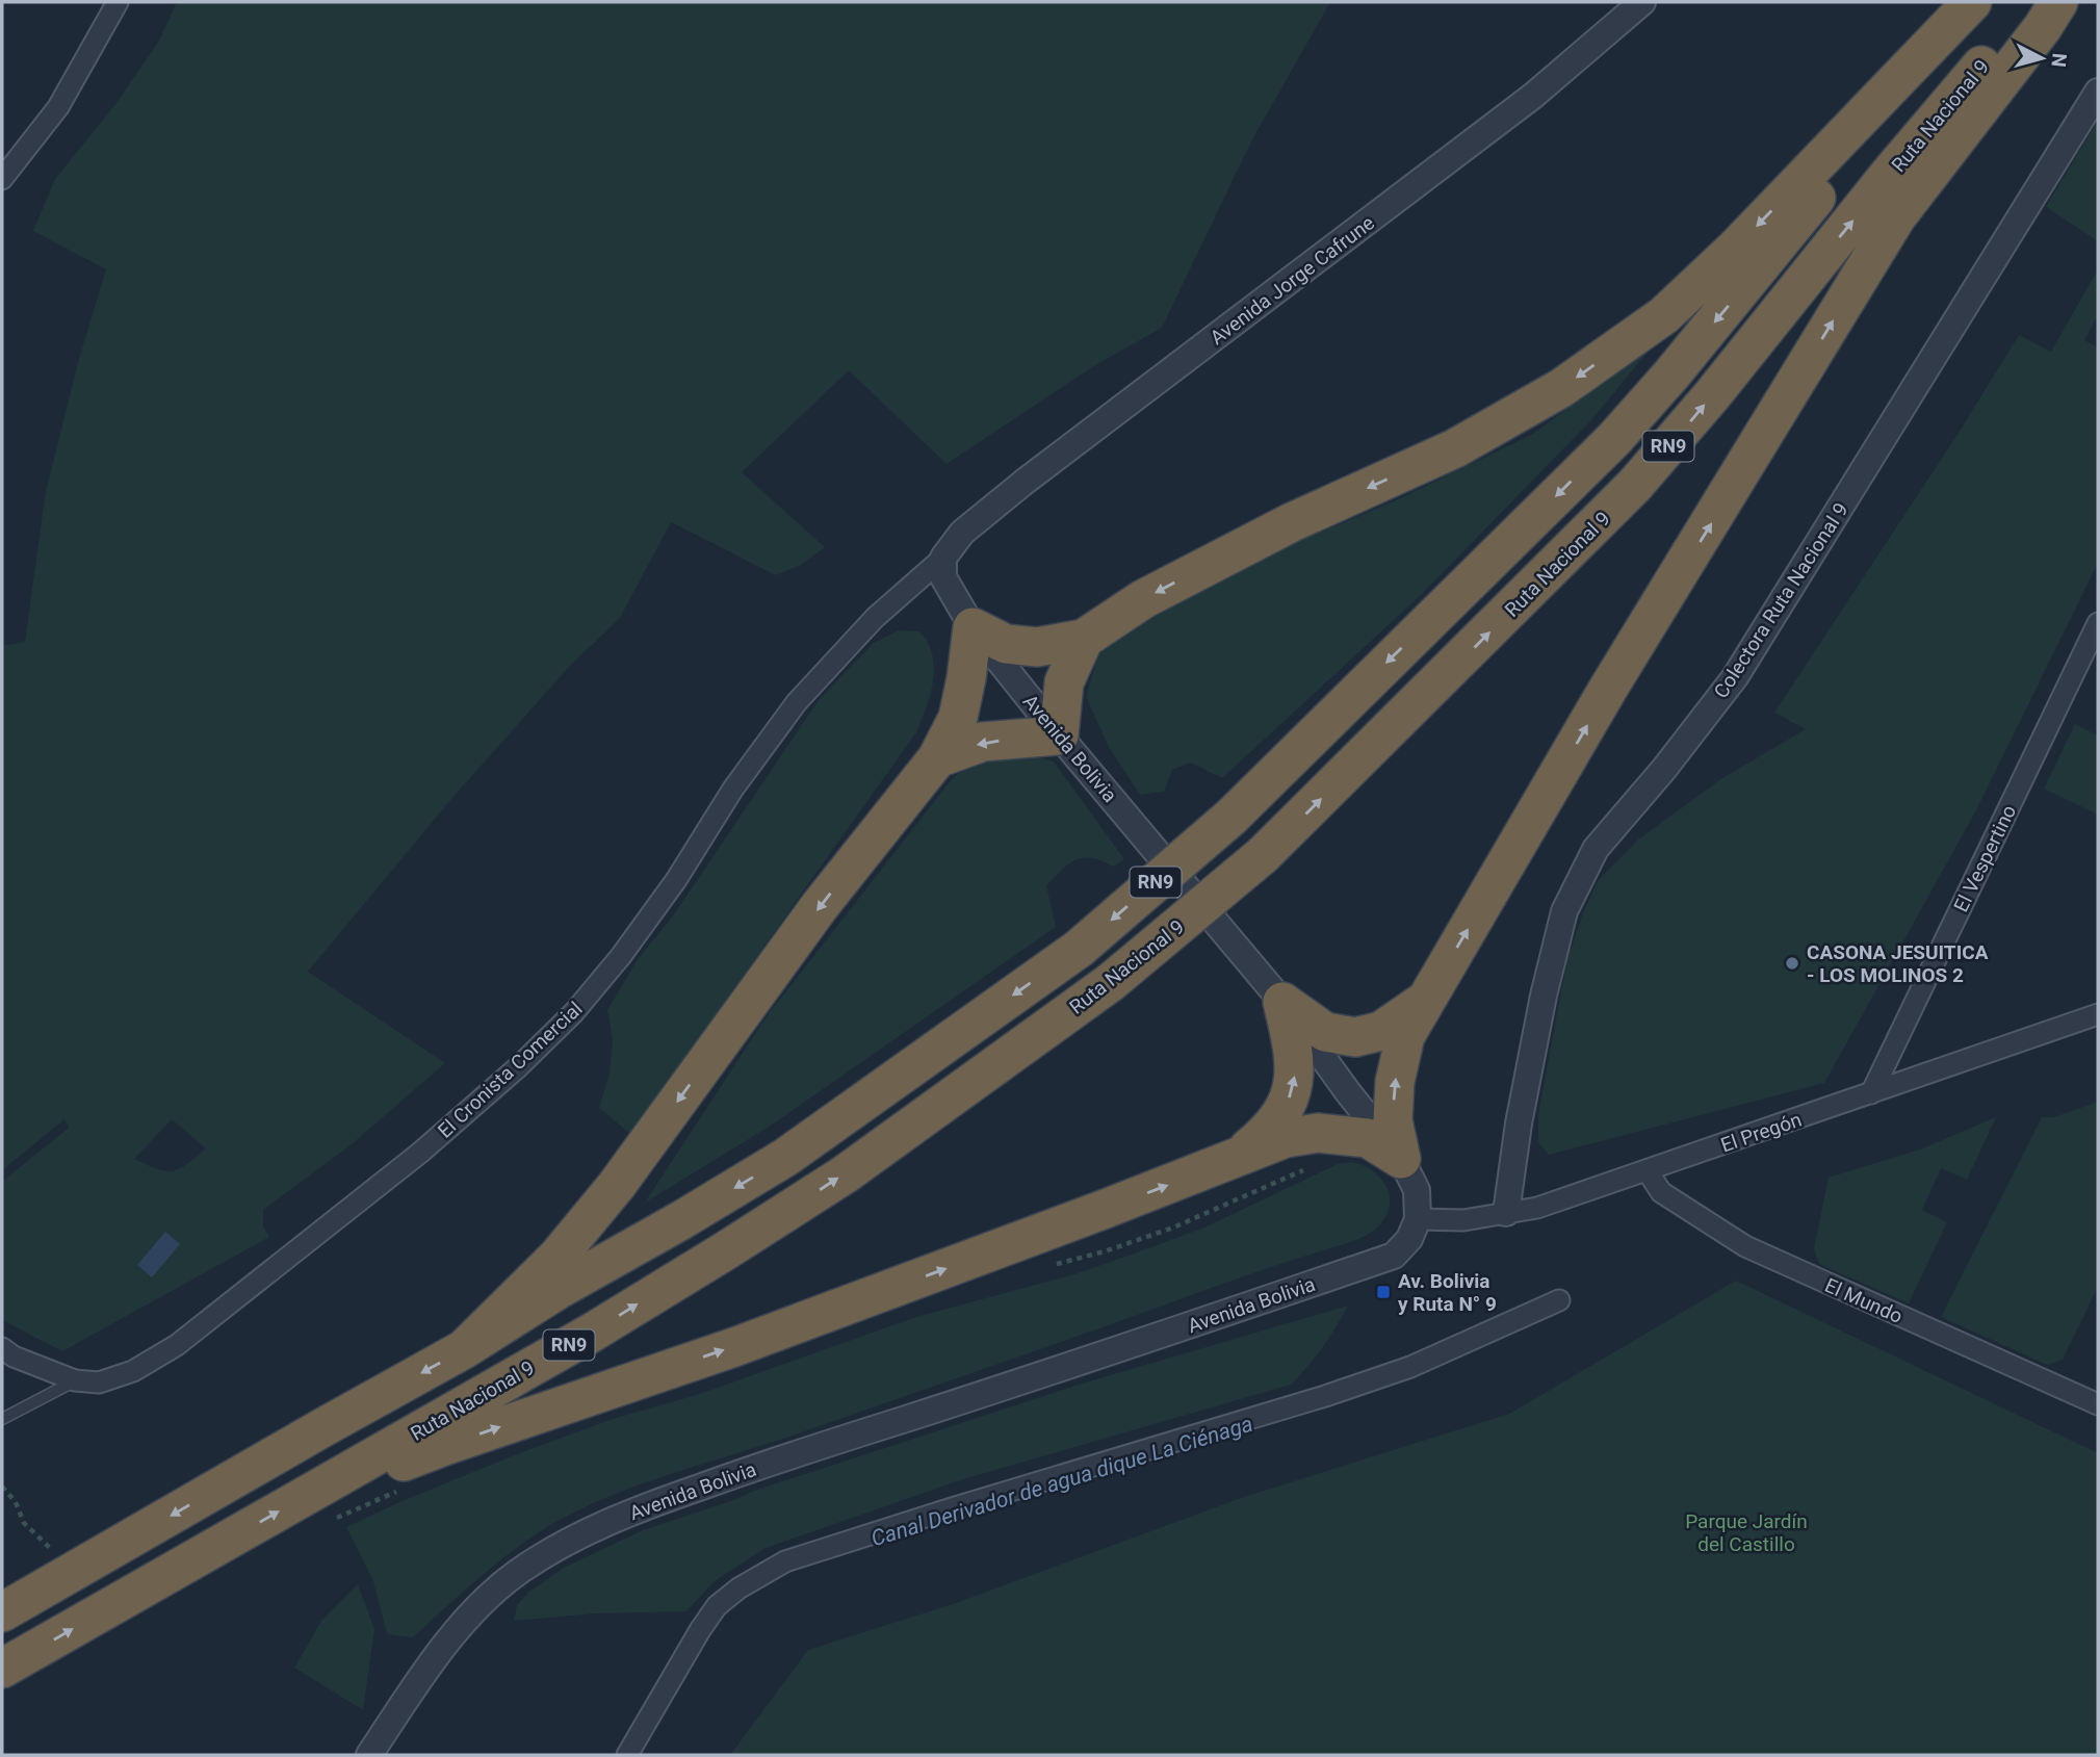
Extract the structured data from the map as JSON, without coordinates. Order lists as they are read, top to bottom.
{
  "streets": {
    "highway": ["Ruta Nacional 9", "RN9"],
    "street": [
      "Avenida Jorge Cafrune",
      "Colectora Ruta Nacional 9",
      "Avenida Bolivia",
      "El Vespertino",
      "El Cronista Comercial",
      "El Pregón",
      "El Mundo"
    ]
  },
  "crossings": [
    ["Avenida Jorge Cafrune", "Avenida Bolivia"],
    ["Avenida Jorge Cafrune", "El Cronista Comercial"],
    ["Colectora Ruta Nacional 9", "El Pregón"],
    ["Avenida Bolivia", "El Cronista Comercial"],
    ["Avenida Bolivia", "El Pregón"],
    ["El Vespertino", "El Pregón"],
    ["El Pregón", "El Mundo"]
  ],
  "water": ["Canal Derivador de agua dique La Ciénaga"],
  "parks": ["Parque Jardín del Castillo"],
  "places": {
    "other": ["CASONA JESUITICA - LOS MOLINOS 2"],
    "transit": ["Av. Bolivia y Ruta N° 9"]
  },
  "north": "right"
}
